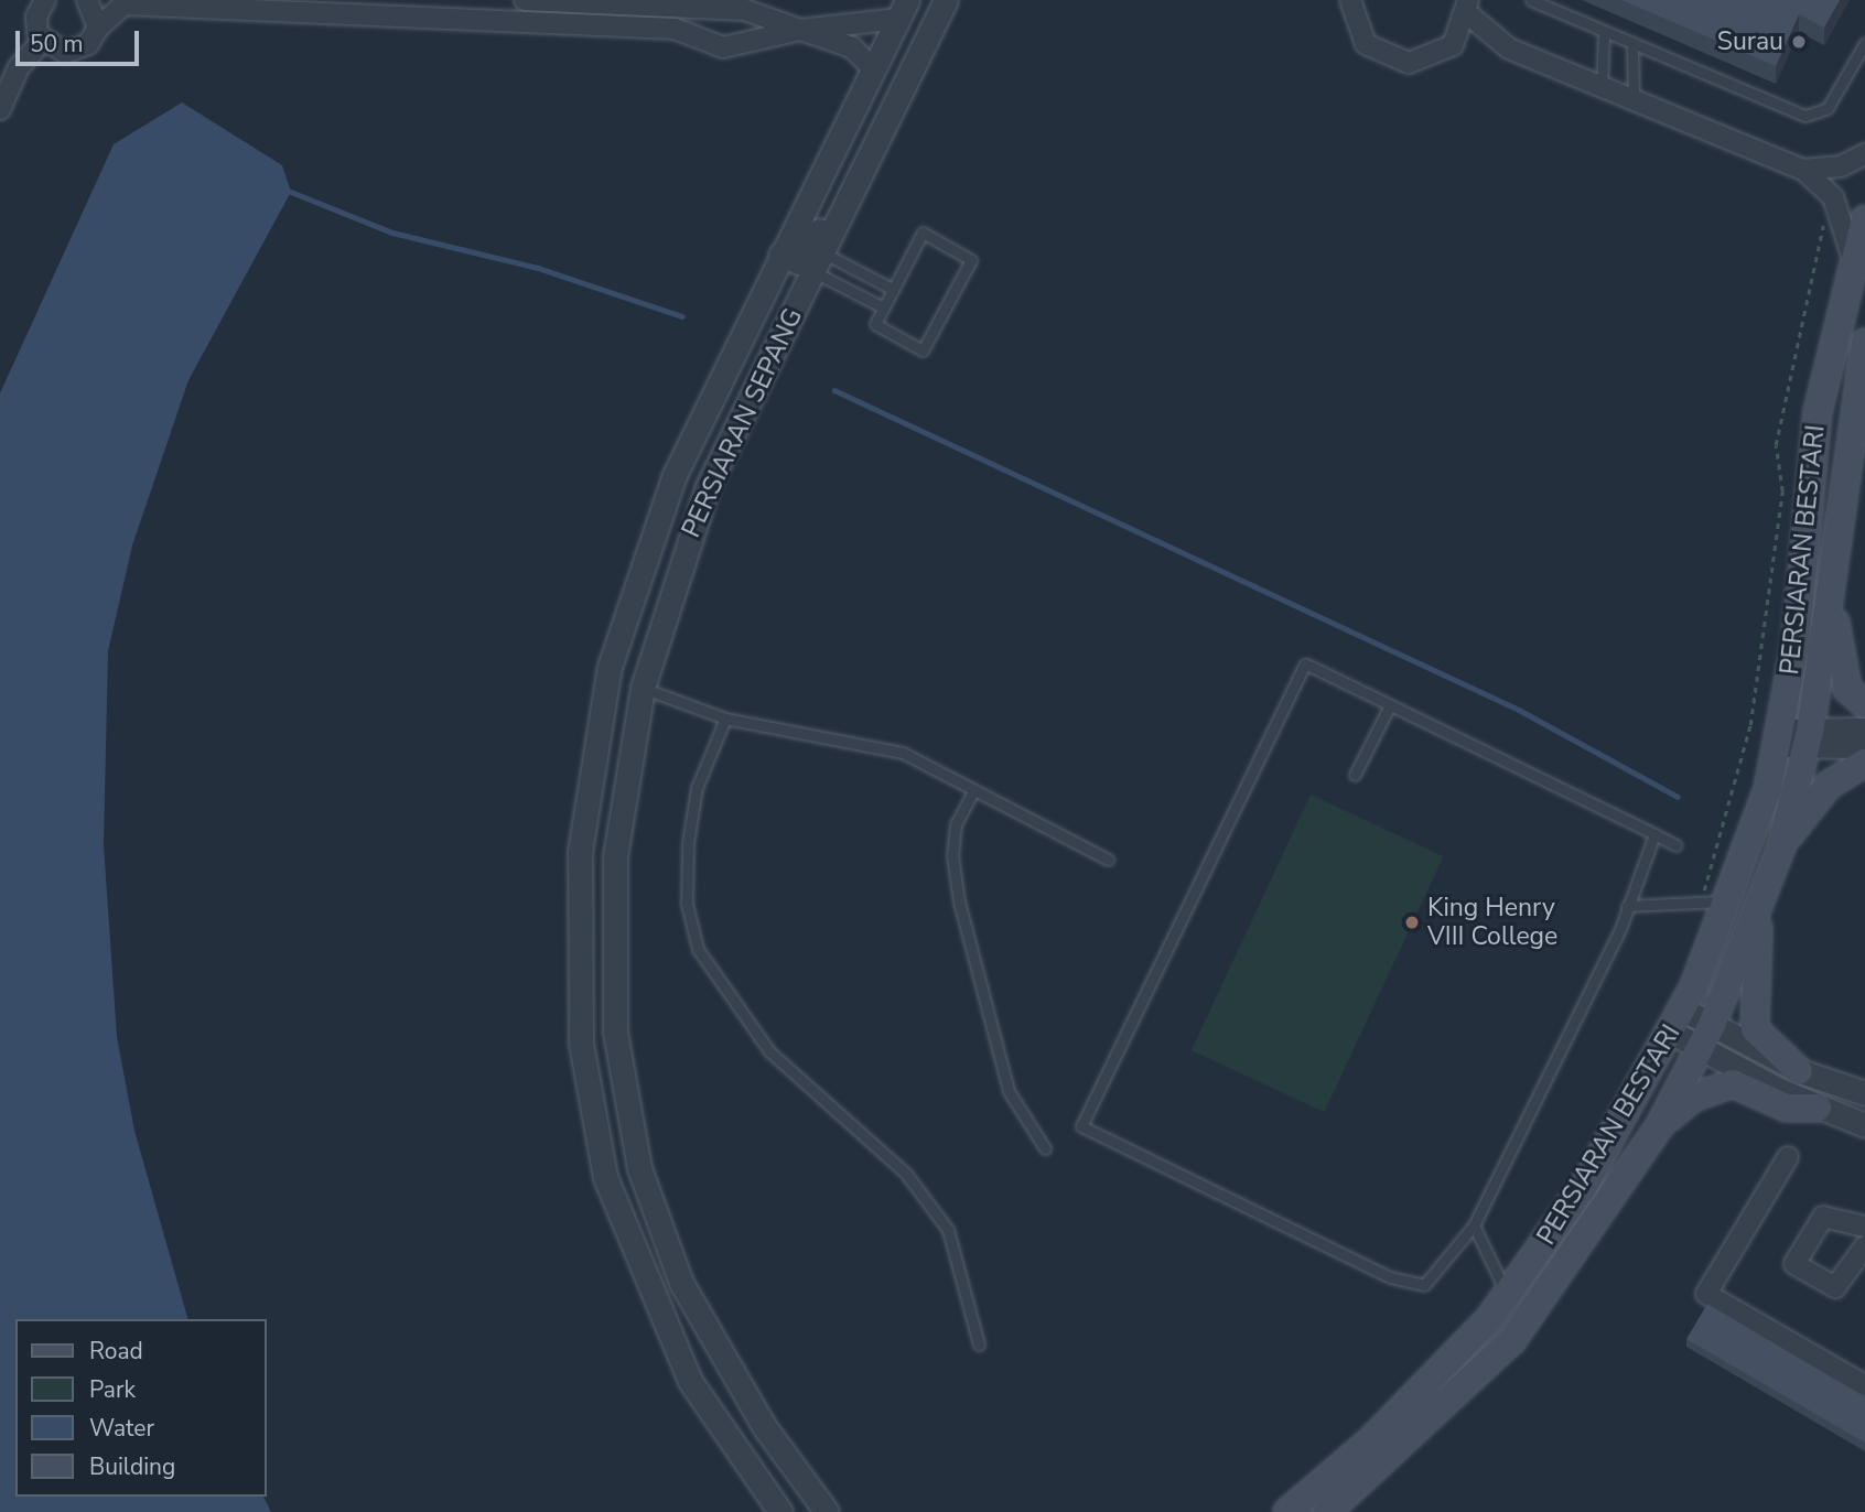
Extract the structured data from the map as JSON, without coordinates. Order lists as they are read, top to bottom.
{
  "streets": {
    "main road": ["PERSIARAN BESTARI"],
    "street": ["PERSIARAN SEPANG"]
  },
  "places": ["Surau", "King Henry VIII College"],
  "legend": [
    "Road",
    "Park",
    "Water",
    "Building"
  ],
  "scale_bar": "50 m"
}
